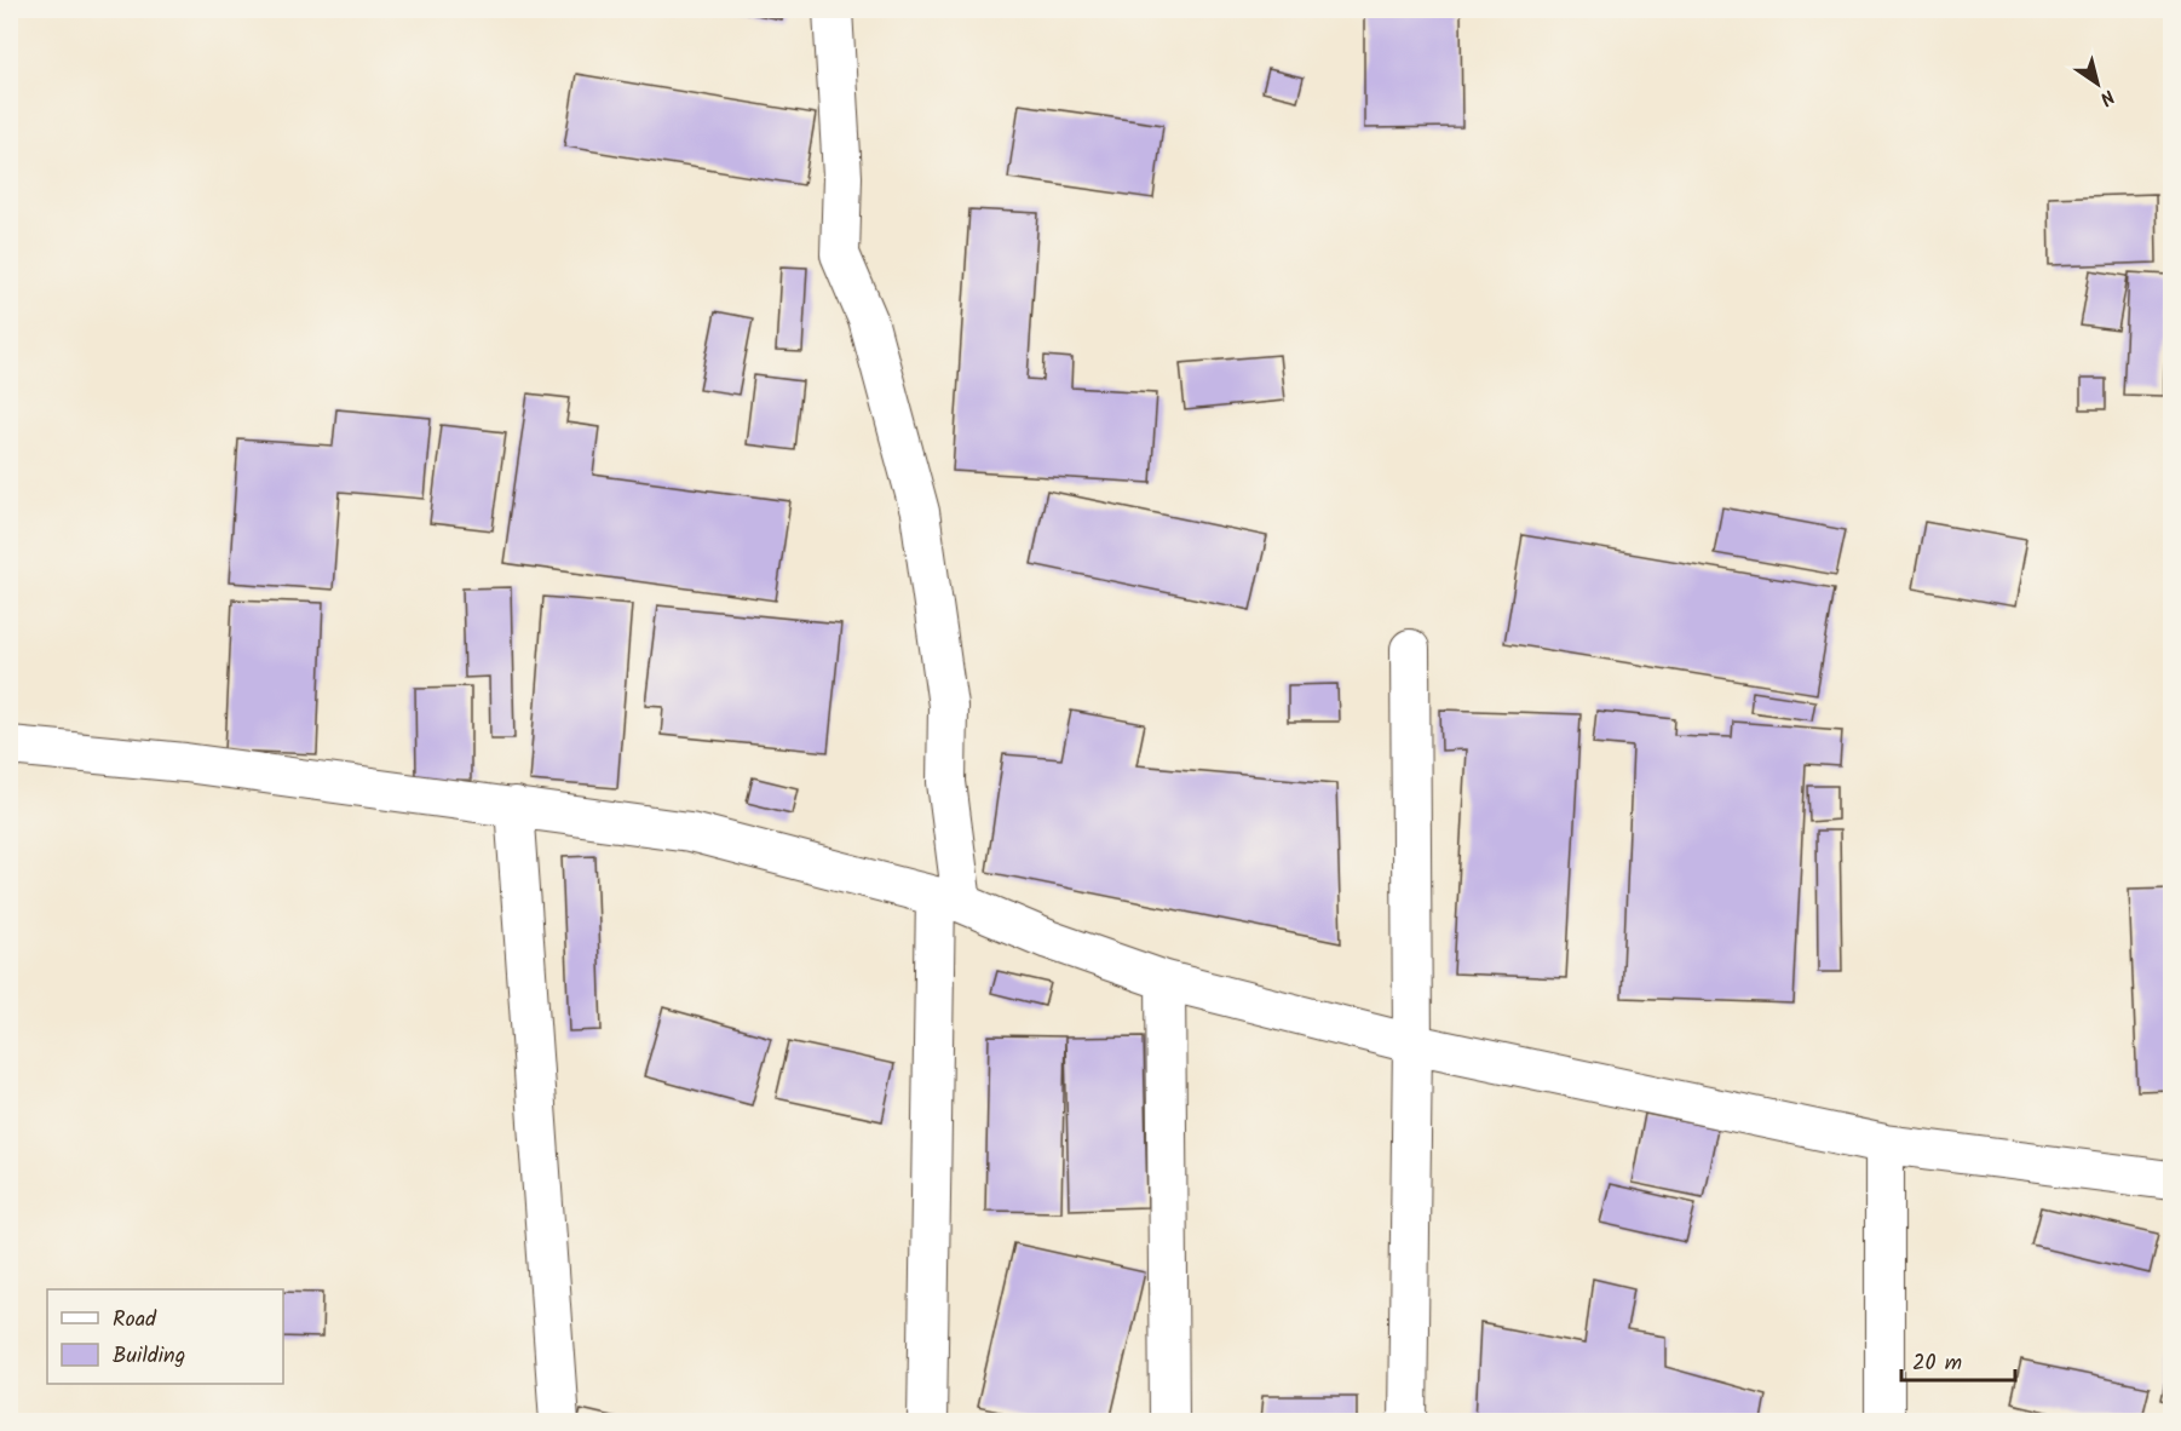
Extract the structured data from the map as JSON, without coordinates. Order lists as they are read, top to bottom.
{
  "legend": ["Road", "Building"],
  "scale_bar": "20 m",
  "north": "bottom right"
}
